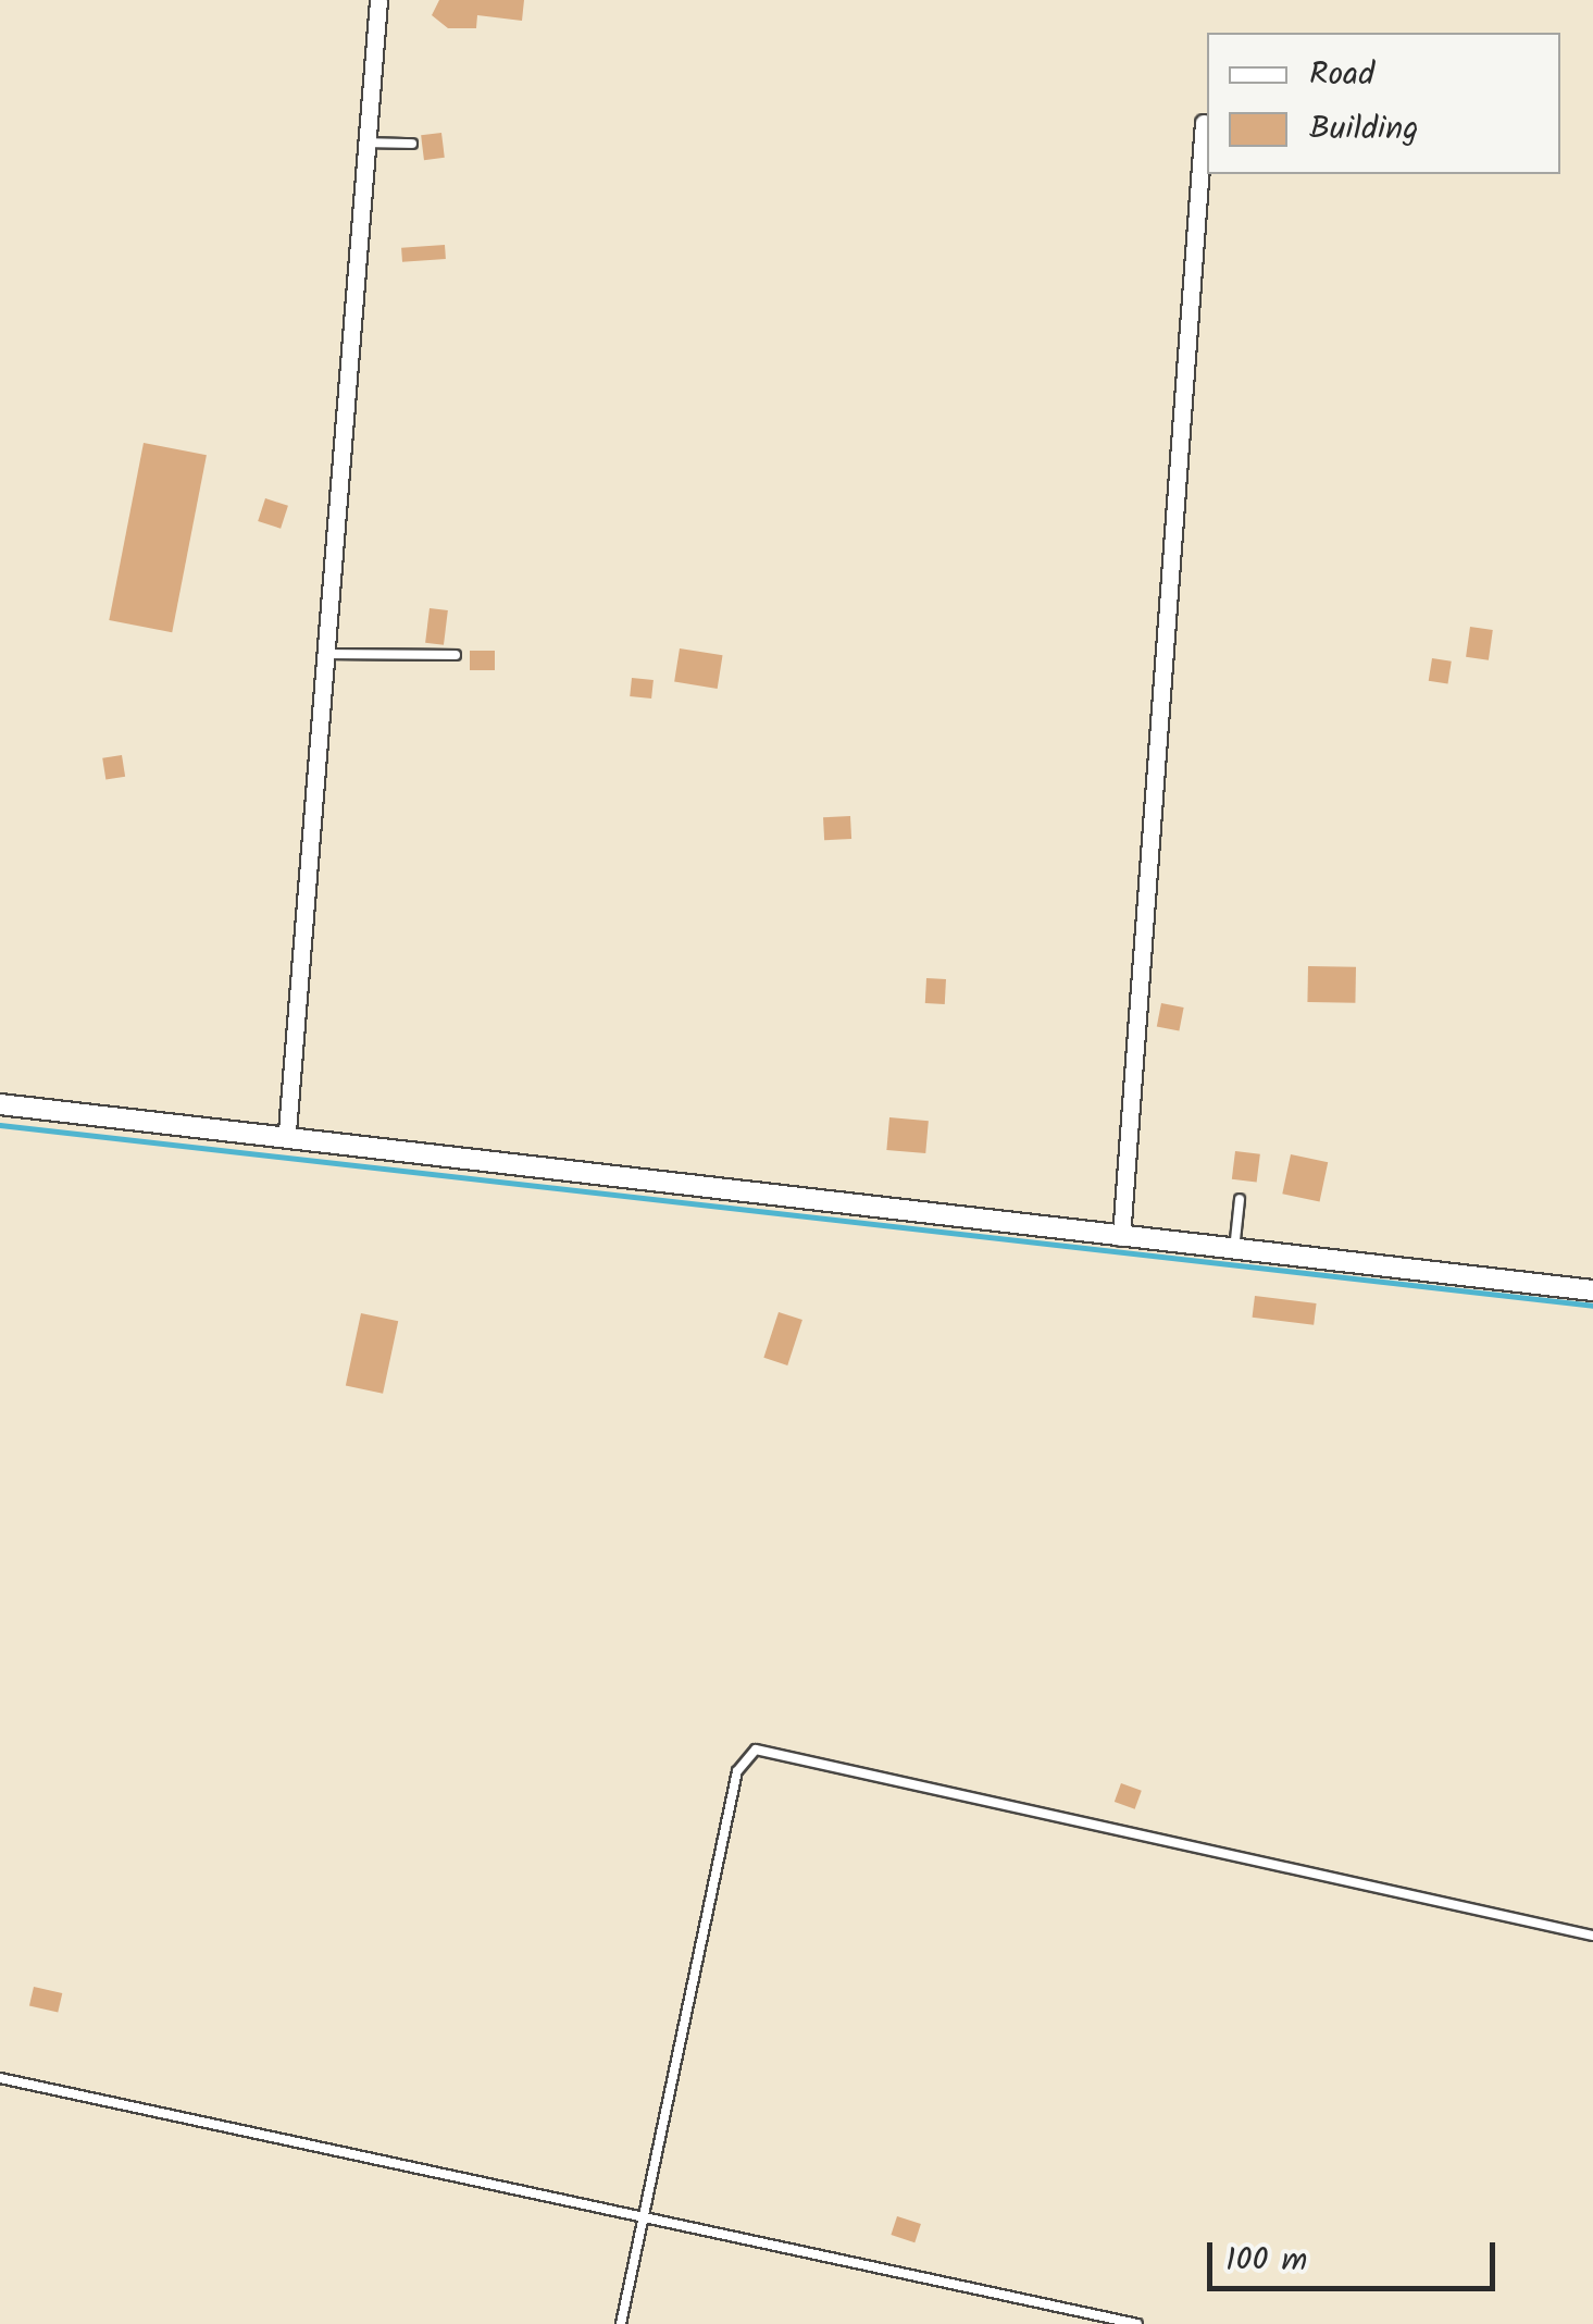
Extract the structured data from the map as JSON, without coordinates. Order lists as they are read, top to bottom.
{
  "legend": ["Road", "Building"],
  "scale_bar": "100 m"
}
